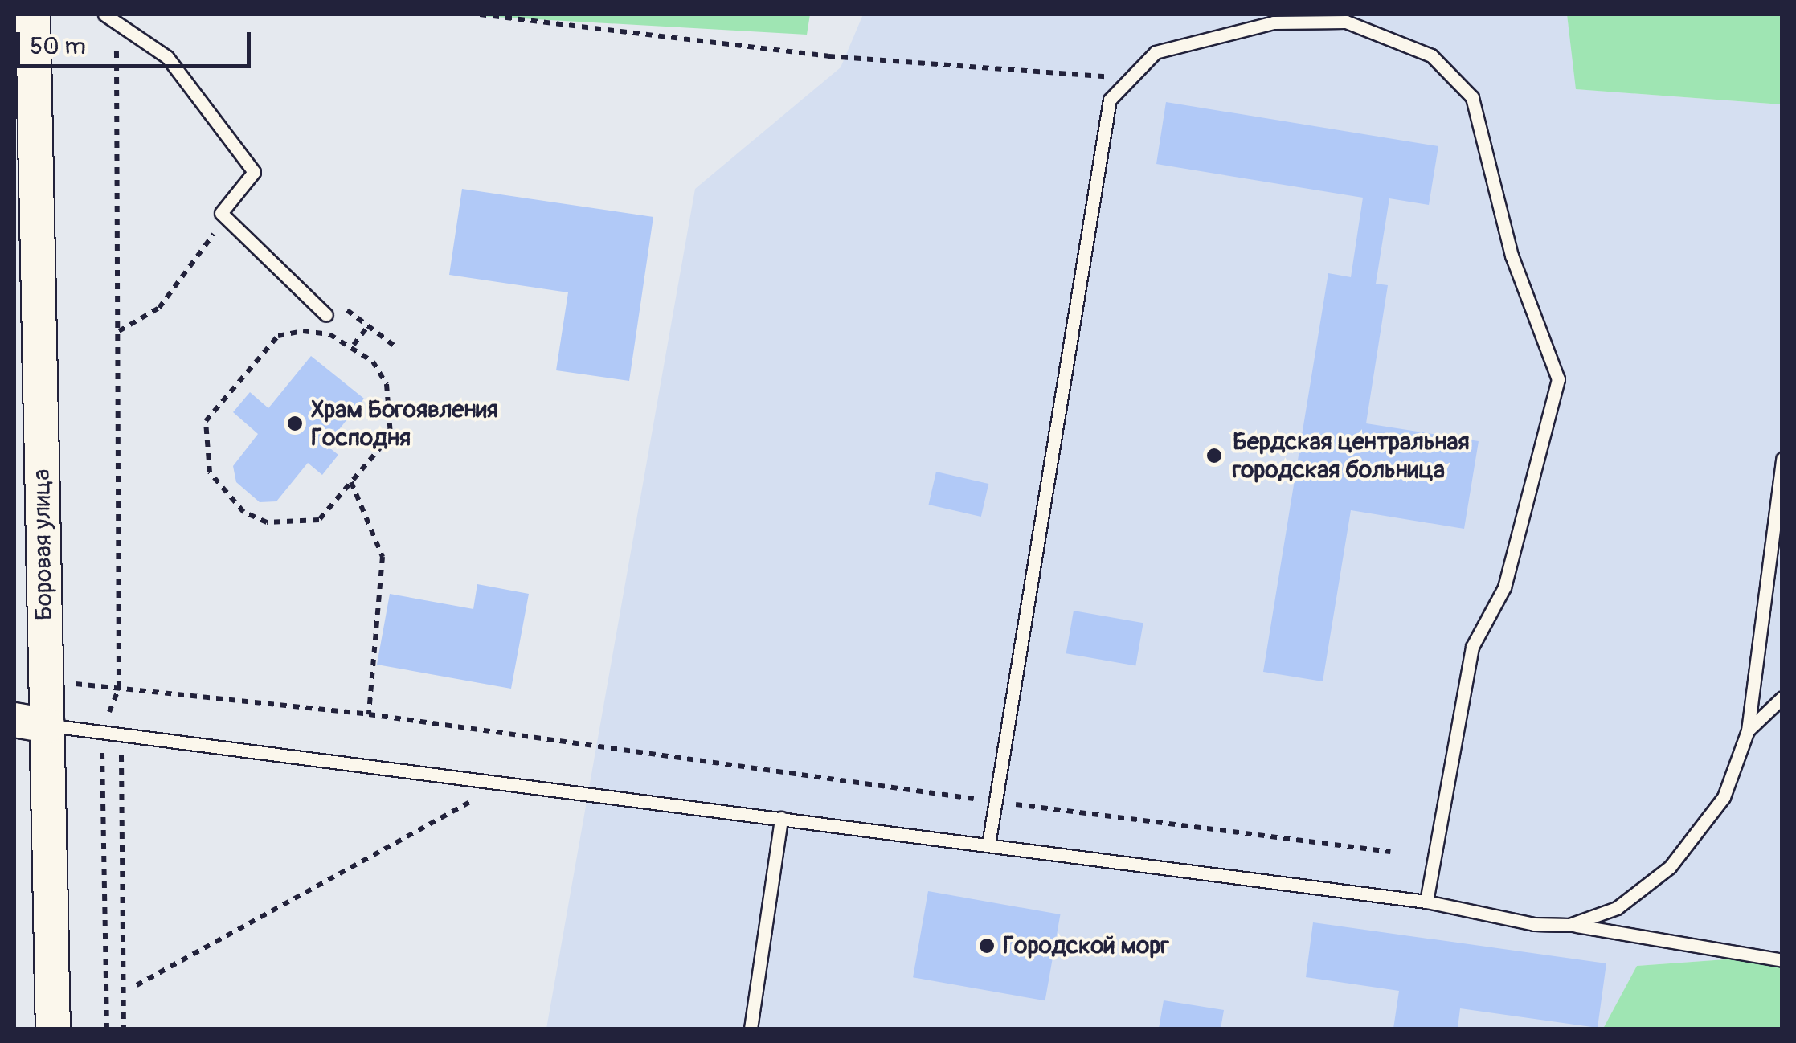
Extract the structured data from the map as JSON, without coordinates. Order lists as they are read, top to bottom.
{
  "streets": {
    "street": ["Боровая улица"]
  },
  "places": ["Храм Богоявления Господня", "Бердская центральная городская больница", "Городской морг"],
  "scale_bar": "50 m"
}
